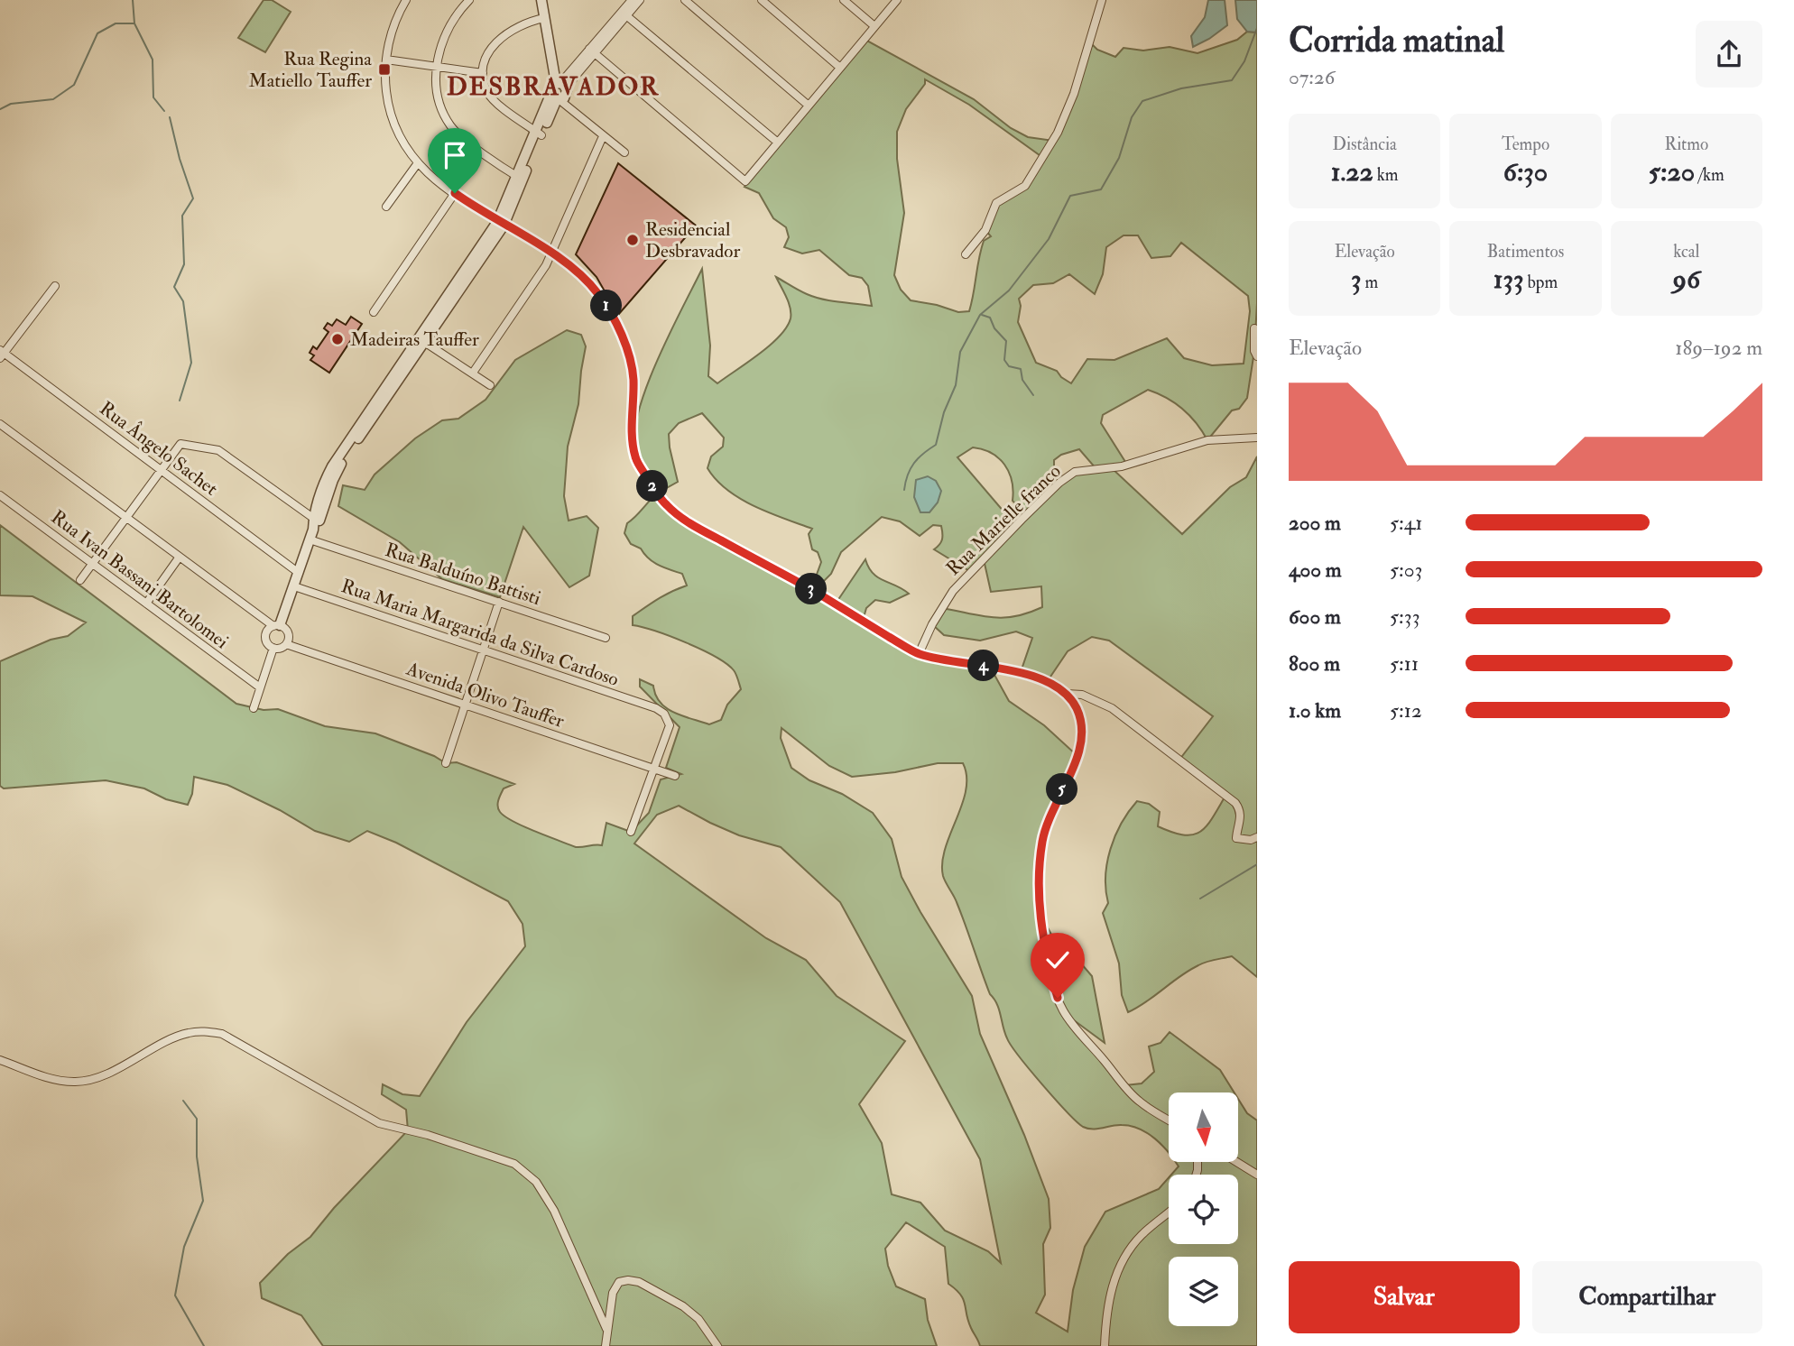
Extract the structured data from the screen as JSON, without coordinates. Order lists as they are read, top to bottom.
{
  "streets": {
    "street": [
      "Rua Ângelo Sachet",
      "Rua Marielle franco",
      "Rua Balduíno Battisti",
      "Rua Ivan Bassani Bartolomei",
      "Rua Maria Margarida da Silva Cardoso",
      "Avenida Olivo Tauffer"
    ]
  },
  "crossings": [
    ["Rua Ângelo Sachet", "Rua Balduíno Battisti"],
    ["Rua Maria Margarida da Silva Cardoso", "Avenida Olivo Tauffer"]
  ],
  "districts": ["DESBRAVADOR"],
  "places": {
    "transit": ["Rua Regina Matiello Tauffer"],
    "other": ["Residencial Desbravador", "Madeiras Tauffer"]
  },
  "north": "bottom",
  "page": {
    "heading": ["Corrida matinal", "07:26"],
    "stats": [
      ["Distância", "1.22 km"],
      ["Tempo", "6:30"],
      ["Ritmo", "5:20 /km"],
      ["Elevação", "3 m"],
      ["Batimentos", "133 bpm"],
      ["kcal", "96"]
    ],
    "pins": [
      "1",
      "2",
      "3",
      "4",
      "5"
    ],
    "chart": ["Elevação", "189–192 m"],
    "list": [
      {
        "name": "200 m",
        "note": "5:41"
      },
      {
        "name": "400 m",
        "note": "5:03"
      },
      {
        "name": "600 m",
        "note": "5:33"
      },
      {
        "name": "800 m",
        "note": "5:11"
      },
      {
        "name": "1.0 km",
        "note": "5:12"
      }
    ],
    "buttons": ["Salvar", "Compartilhar"]
  }
}
